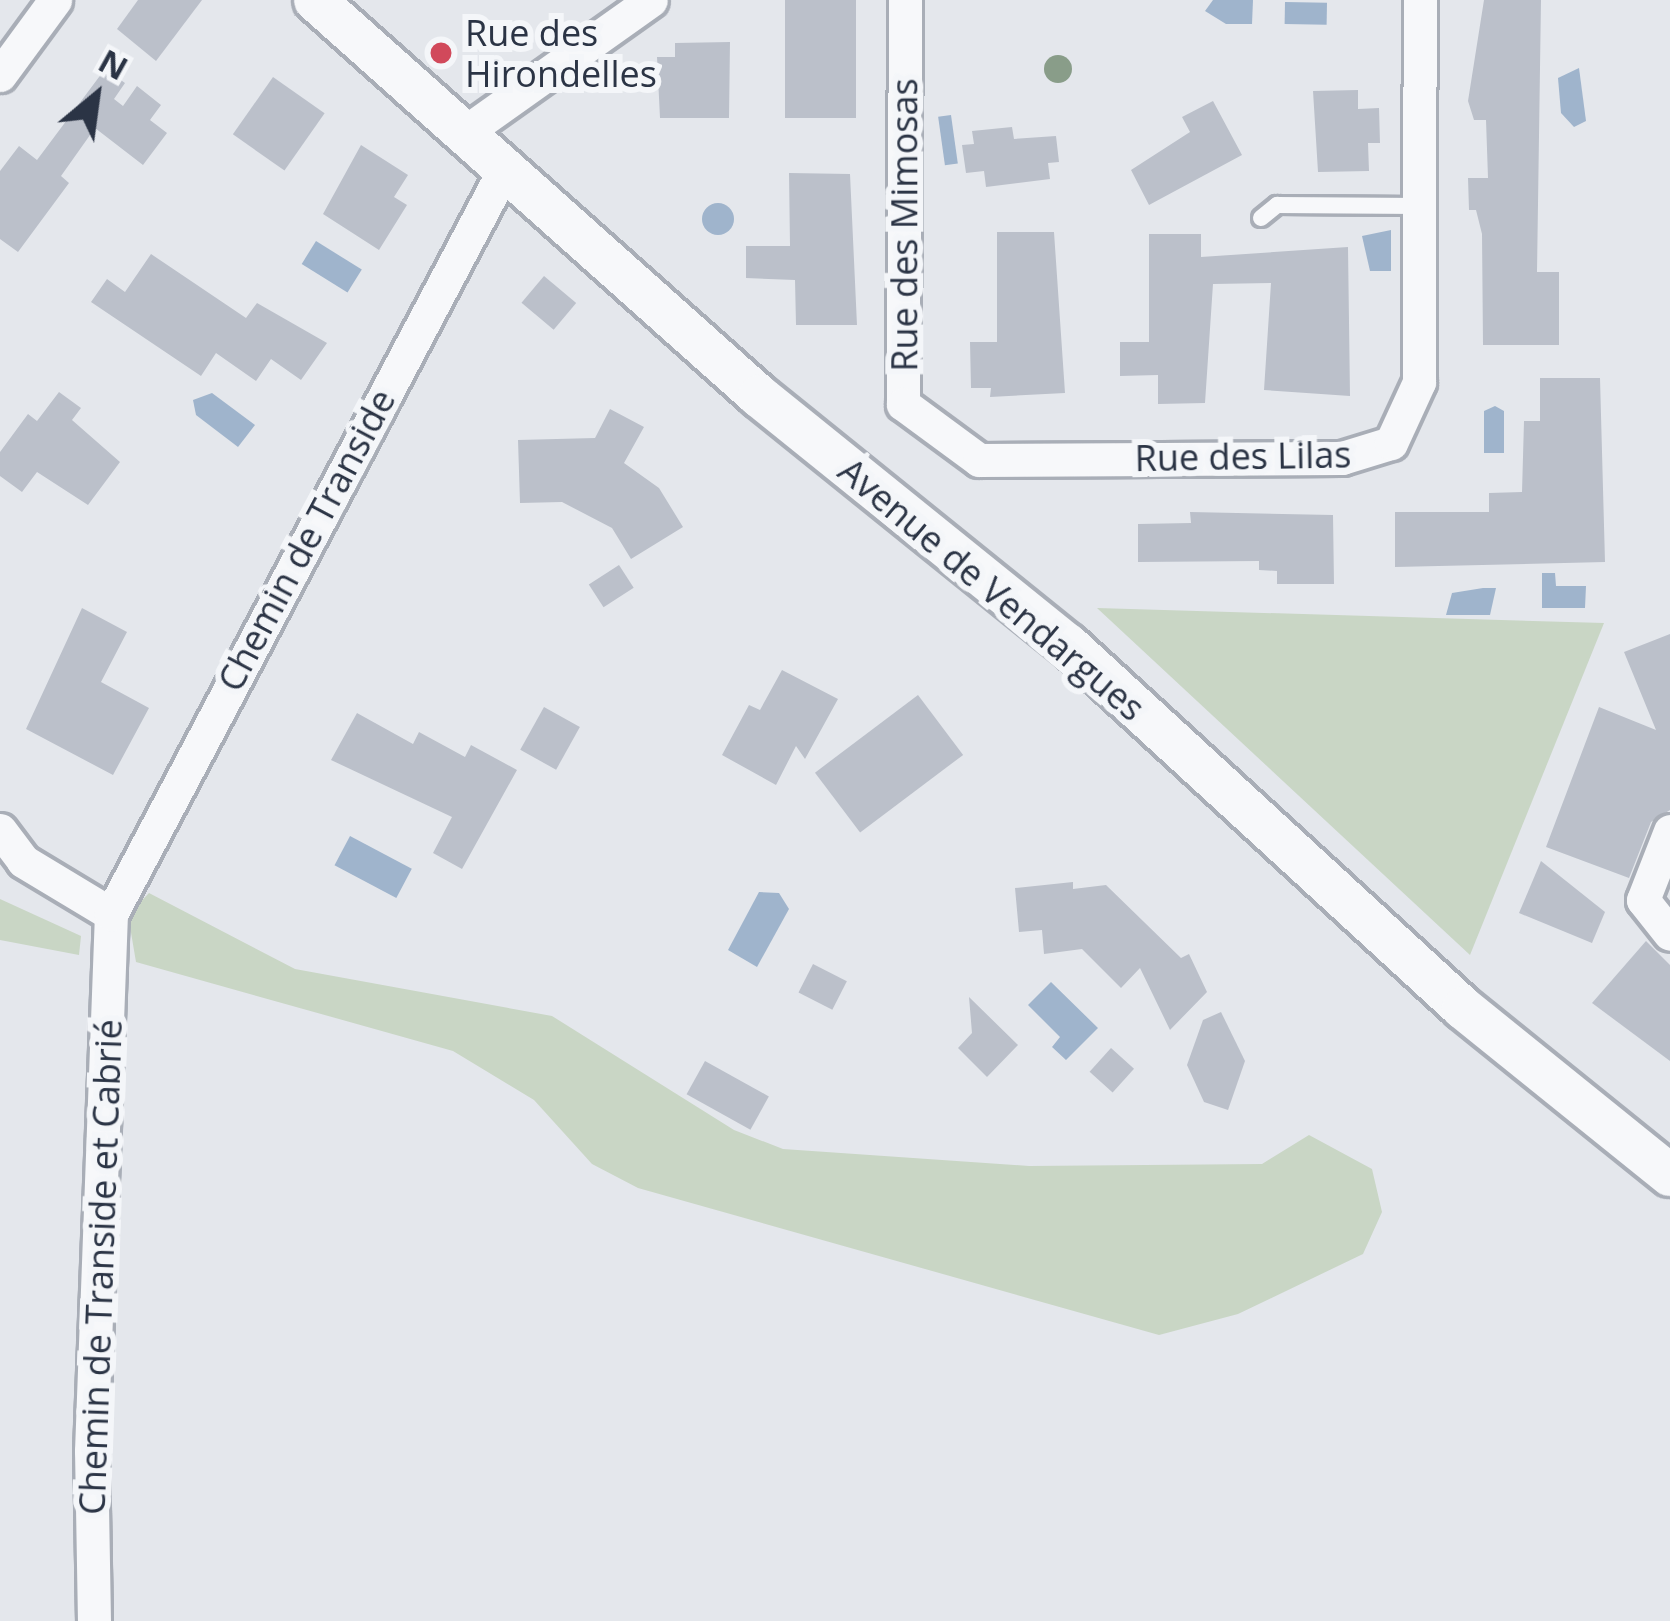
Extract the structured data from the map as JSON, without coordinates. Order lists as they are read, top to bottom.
{
  "streets": {
    "street": [
      "Rue des Mimosas",
      "Rue des Lilas",
      "Chemin de Transide",
      "Avenue de Vendargues",
      "Chemin de Transide et Cabrié"
    ]
  },
  "crossings": [
    ["Rue des Mimosas", "Rue des Lilas"],
    ["Chemin de Transide", "Avenue de Vendargues"],
    ["Chemin de Transide", "Chemin de Transide et Cabrié"]
  ],
  "places": ["Rue des Hirondelles"],
  "north": "top right"
}
